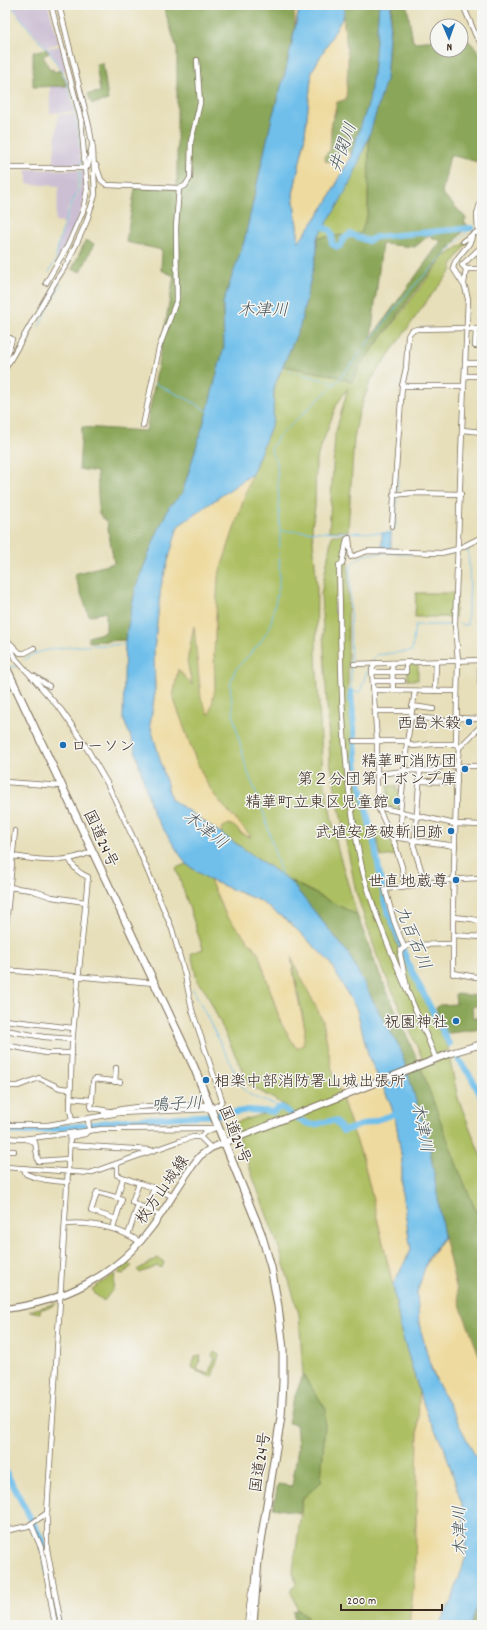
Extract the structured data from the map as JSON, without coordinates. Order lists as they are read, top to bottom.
{
  "streets": {
    "highway": ["国道24号"],
    "main road": ["枚方山城線"]
  },
  "crossings": [
    ["国道24号", "枚方山城線"]
  ],
  "water": [
    "井関川",
    "木津川",
    "九百石川",
    "鳴子川"
  ],
  "places": [
    "西島米穀",
    "ローソン",
    "精華町消防団 第２分団第１ポンプ庫",
    "精華町立東区児童館",
    "武埴安彦破斬旧跡",
    "世直地蔵尊",
    "祝園神社",
    "相楽中部消防署山城出張所"
  ],
  "scale_bar": "200 m",
  "north": "bottom"
}
